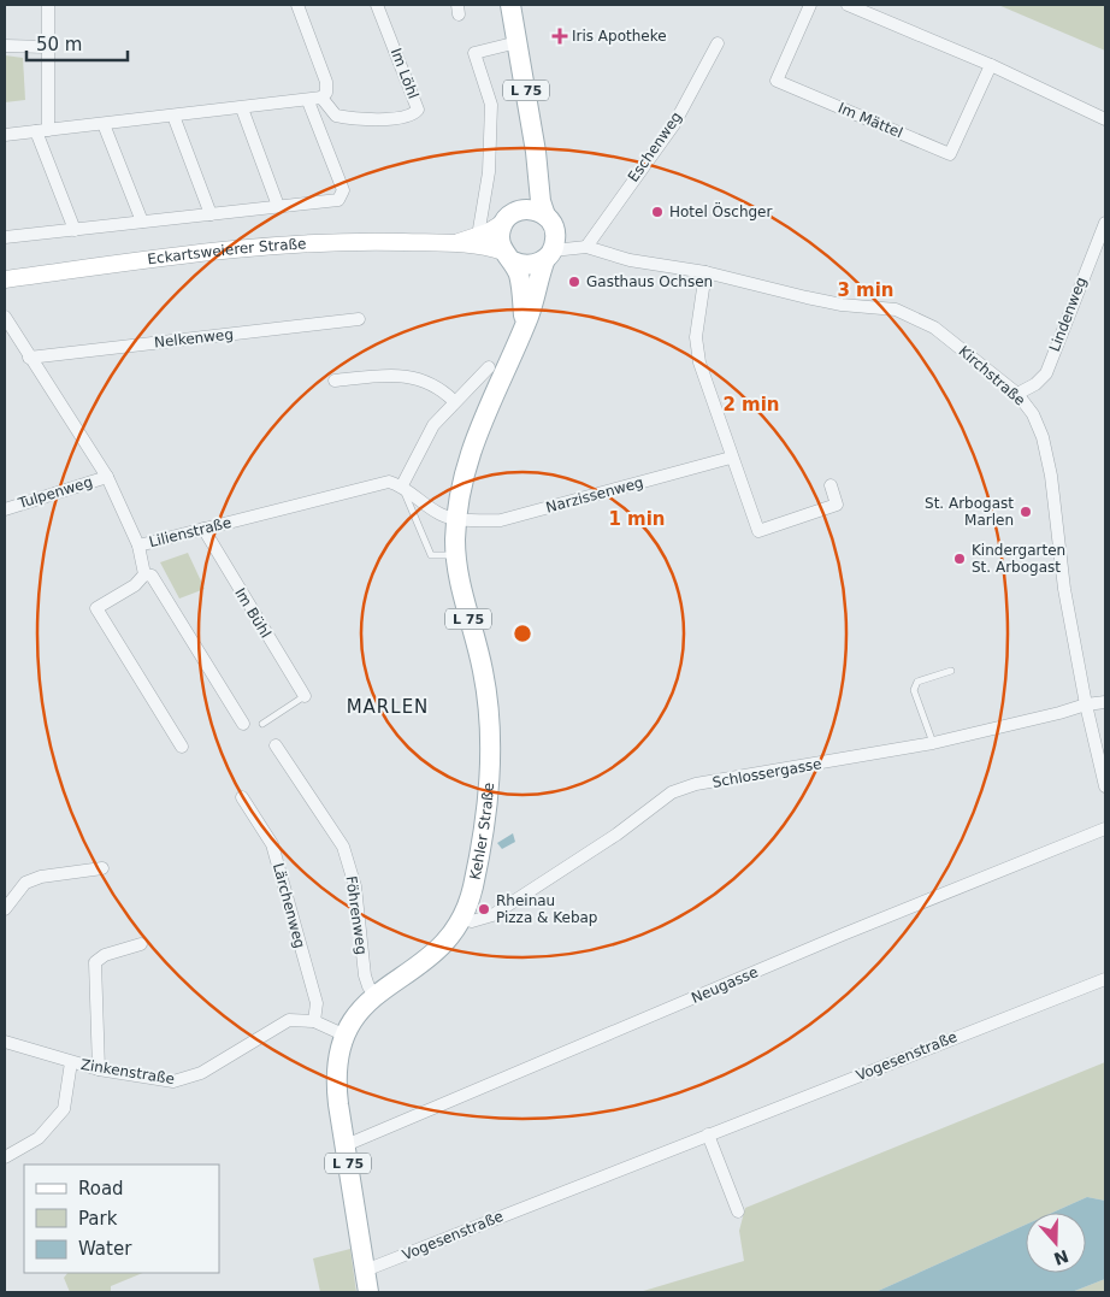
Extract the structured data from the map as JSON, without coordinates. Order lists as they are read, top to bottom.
{
  "streets": {
    "main road": ["L 75", "Eckartsweierer Straße", "Kehler Straße"],
    "street": [
      "Im Löhl",
      "Im Mättel",
      "Eschenweg",
      "Lindenweg",
      "Nelkenweg",
      "Kirchstraße",
      "Tulpenweg",
      "Narzissenweg",
      "Lilienstraße",
      "Im Bühl",
      "Schlossergasse",
      "Lärchenweg",
      "Föhrenweg",
      "Neugasse",
      "Vogesenstraße",
      "Zinkenstraße"
    ]
  },
  "crossings": [
    ["Eschenweg", "Kirchstraße"],
    ["Eckartsweierer Straße", "Kirchstraße"],
    ["Eckartsweierer Straße", "Kehler Straße"],
    ["Lindenweg", "Kirchstraße"],
    ["Nelkenweg", "Lilienstraße"],
    ["Kirchstraße", "Schlossergasse"],
    ["Kirchstraße", "Kehler Straße"],
    ["Tulpenweg", "Lilienstraße"],
    ["Narzissenweg", "Kehler Straße"],
    ["Lilienstraße", "Im Bühl"],
    ["Schlossergasse", "Kehler Straße"],
    ["Kehler Straße", "Föhrenweg"],
    ["Kehler Straße", "Neugasse"],
    ["Kehler Straße", "Vogesenstraße"],
    ["Kehler Straße", "Zinkenstraße"],
    ["Lärchenweg", "Zinkenstraße"]
  ],
  "districts": ["MARLEN"],
  "places": {
    "health": ["Iris Apotheke"],
    "other": [
      "Hotel Öschger",
      "Gasthaus Ochsen",
      "St. Arbogast Marlen",
      "Kindergarten St. Arbogast",
      "Rheinau Pizza & Kebap"
    ]
  },
  "legend": ["Road", "Park", "Water"],
  "scale_bar": "50 m",
  "north": "bottom",
  "rings": ["3 min", "2 min", "1 min"]
}
